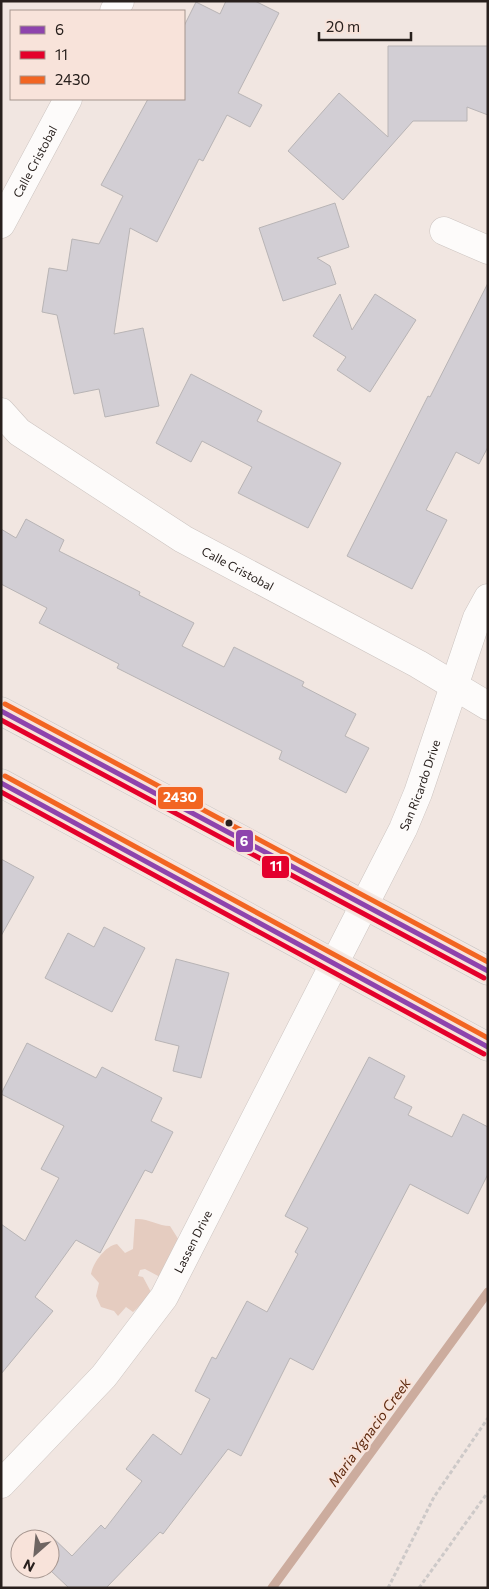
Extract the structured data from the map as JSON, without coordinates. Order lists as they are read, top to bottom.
{
  "streets": {
    "street": ["Calle Cristobal", "San Ricardo Drive", "Lassen Drive"]
  },
  "crossings": [
    ["Calle Cristobal", "San Ricardo Drive"],
    ["San Ricardo Drive", "Lassen Drive"]
  ],
  "water": ["Maria Ygnacio Creek"],
  "lines": ["transit line 2430", "transit line 6", "transit line 11"],
  "legend": ["6", "11", "2430"],
  "scale_bar": "20 m",
  "north": "bottom left"
}
